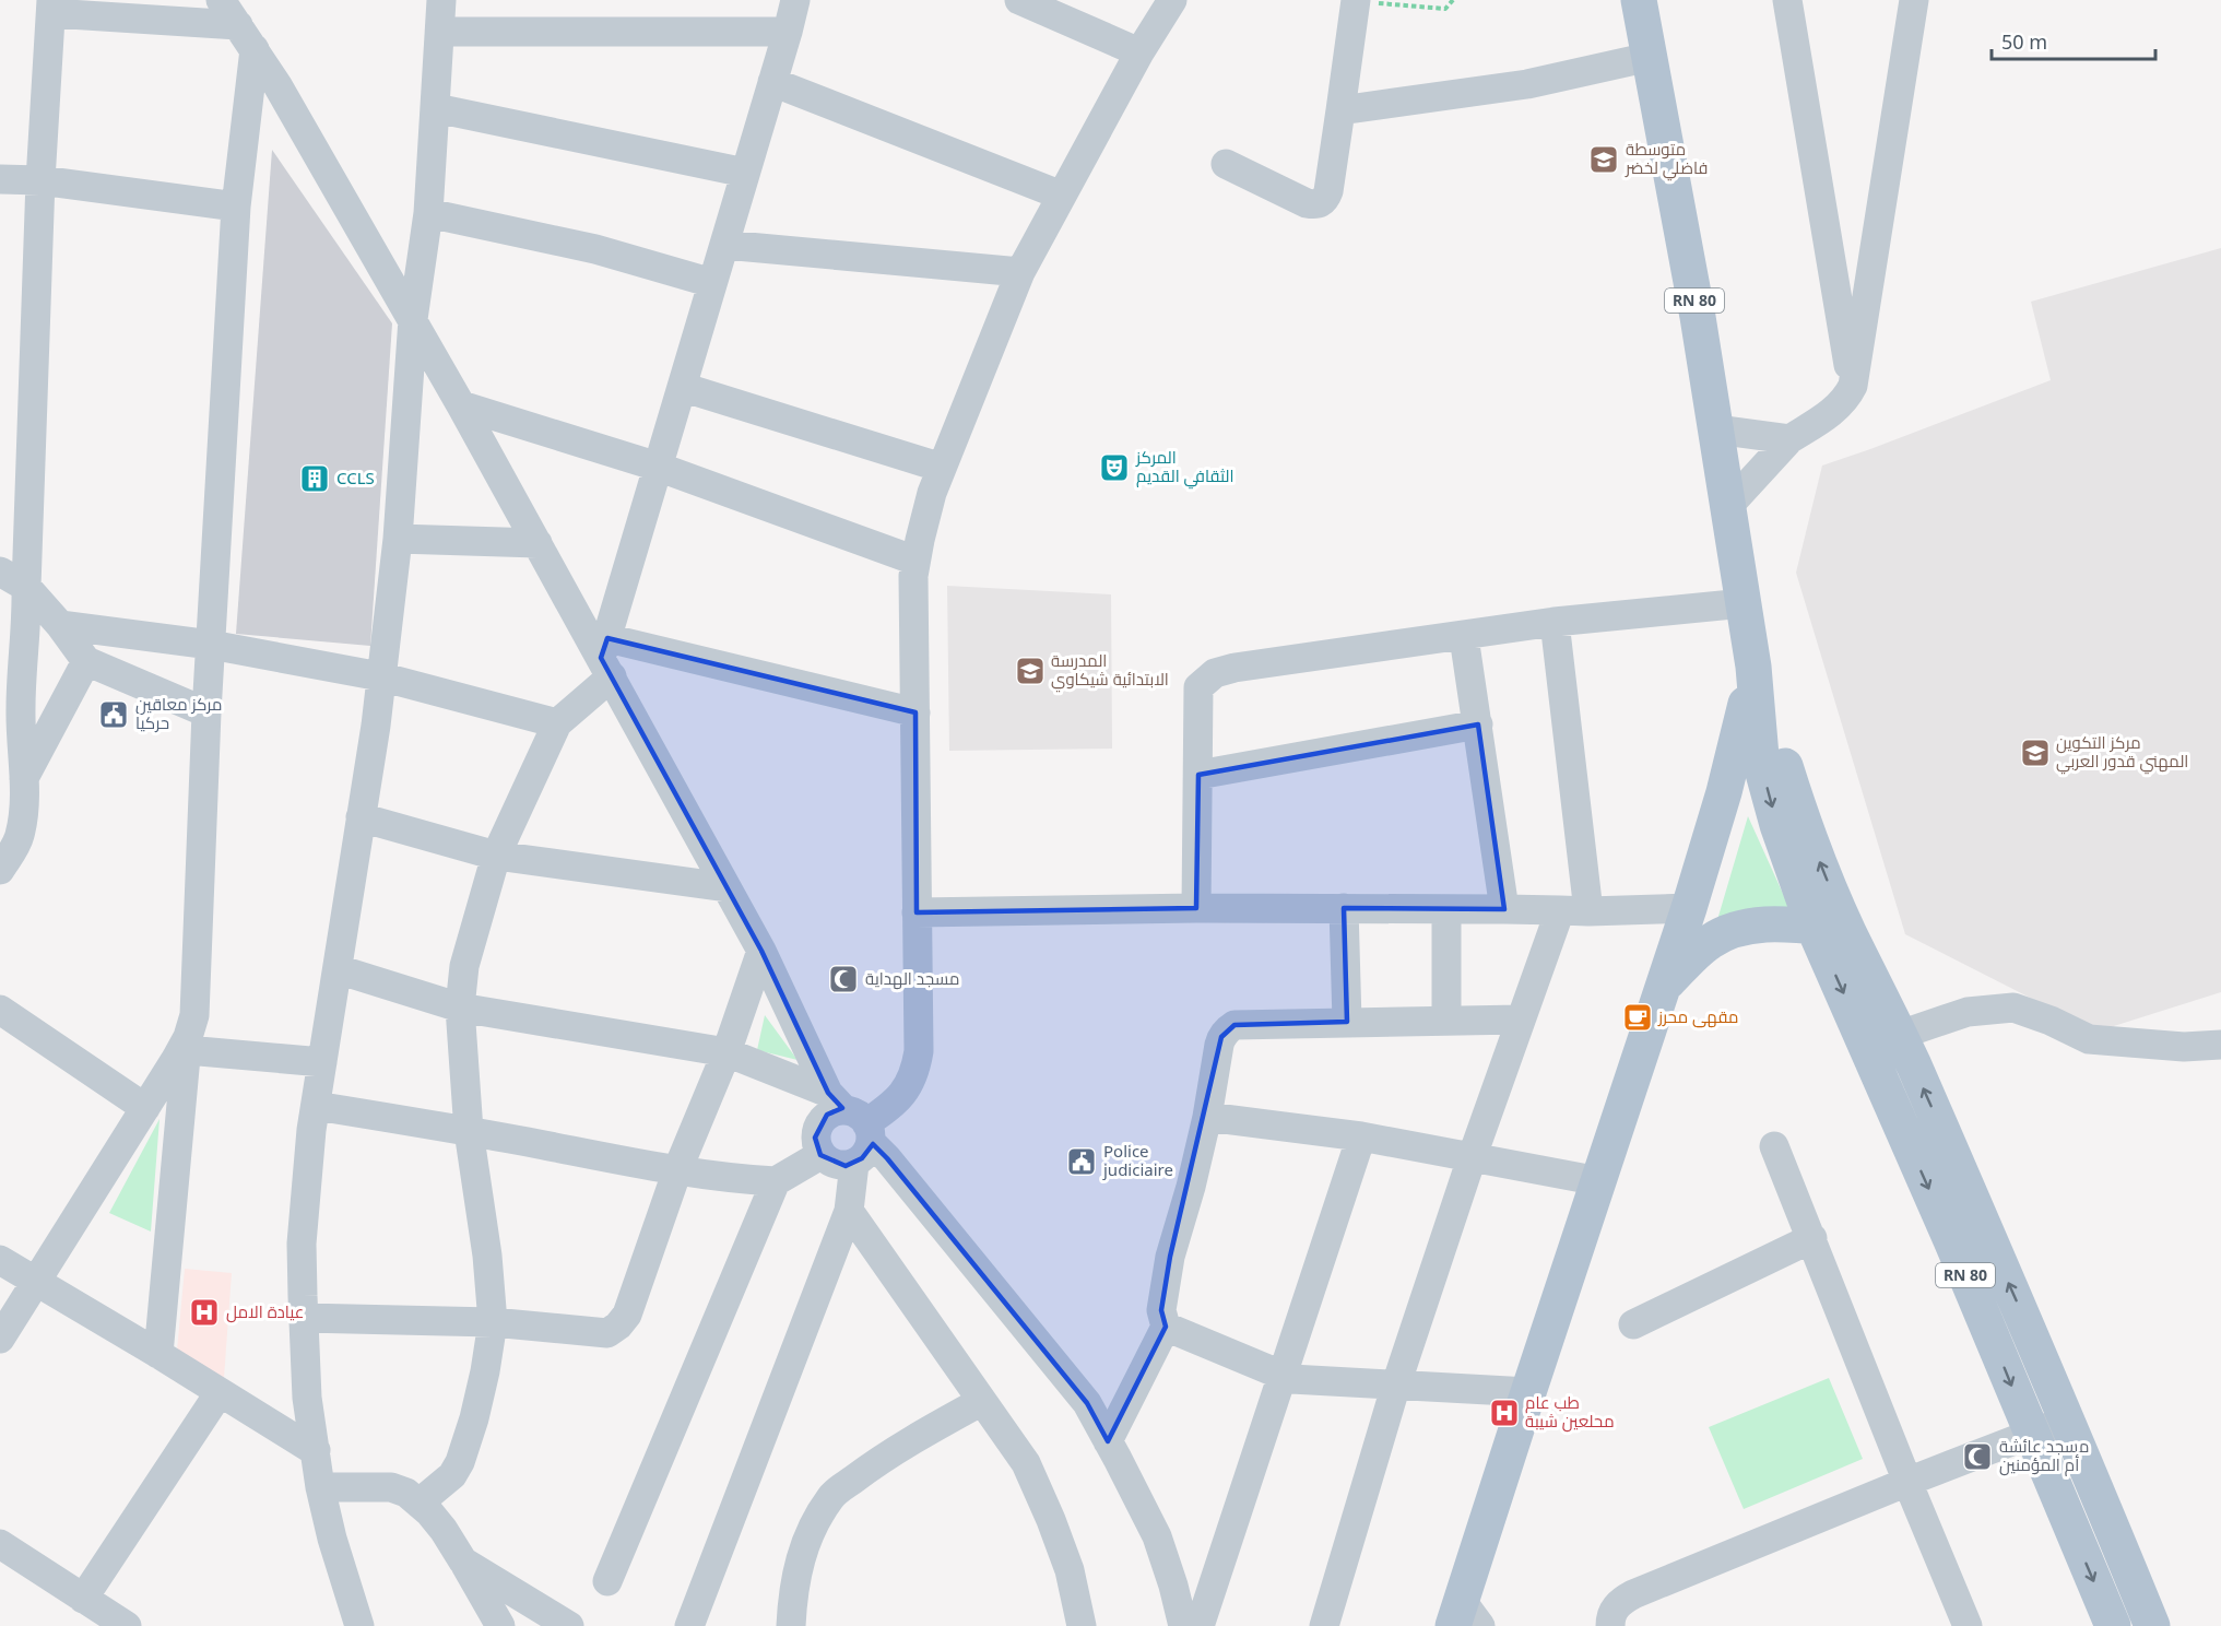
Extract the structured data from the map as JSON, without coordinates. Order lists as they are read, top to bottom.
{
  "streets": {
    "main road": ["RN 80"]
  },
  "places": {
    "school or university": ["متوسطة فاضلي لخضر", "المدرسة الابتدائية شيكاوي", "مركز التكوين المهني قدور العربي"],
    "theatre": ["المركز الثقافي القديم"],
    "building": ["CCLS"],
    "public building": ["مركز معاقين حركيا", "Police judiciaire"],
    "mosque": ["مسجد الهداية", "مسجد عائشة أم المؤمنين"],
    "cafe": ["مقهى محرز"],
    "hospital": ["عيادة الامل", "طب عام محلعين شيبة"]
  },
  "scale_bar": "50 m"
}
